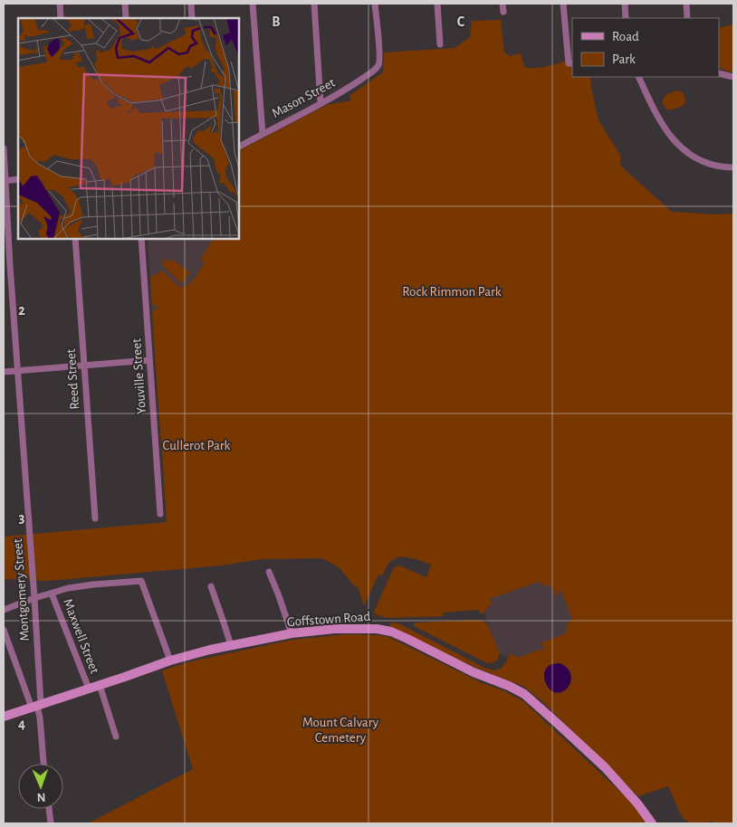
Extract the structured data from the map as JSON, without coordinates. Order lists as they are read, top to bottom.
{
  "streets": {
    "main road": ["Goffstown Road"],
    "street": [
      "Mason Street",
      "Youville Street",
      "Reed Street",
      "Montgomery Street",
      "Maxwell Street"
    ]
  },
  "crossings": [
    ["Montgomery Street", "Goffstown Road"],
    ["Goffstown Road", "Maxwell Street"]
  ],
  "parks": ["Rock Rimmon Park", "Cullerot Park", "Mount Calvary Cemetery"],
  "legend": ["Road", "Park"],
  "north": "bottom",
  "grid": {
    "columns": ["B", "C"],
    "rows": ["2", "3", "4"]
  }
}
